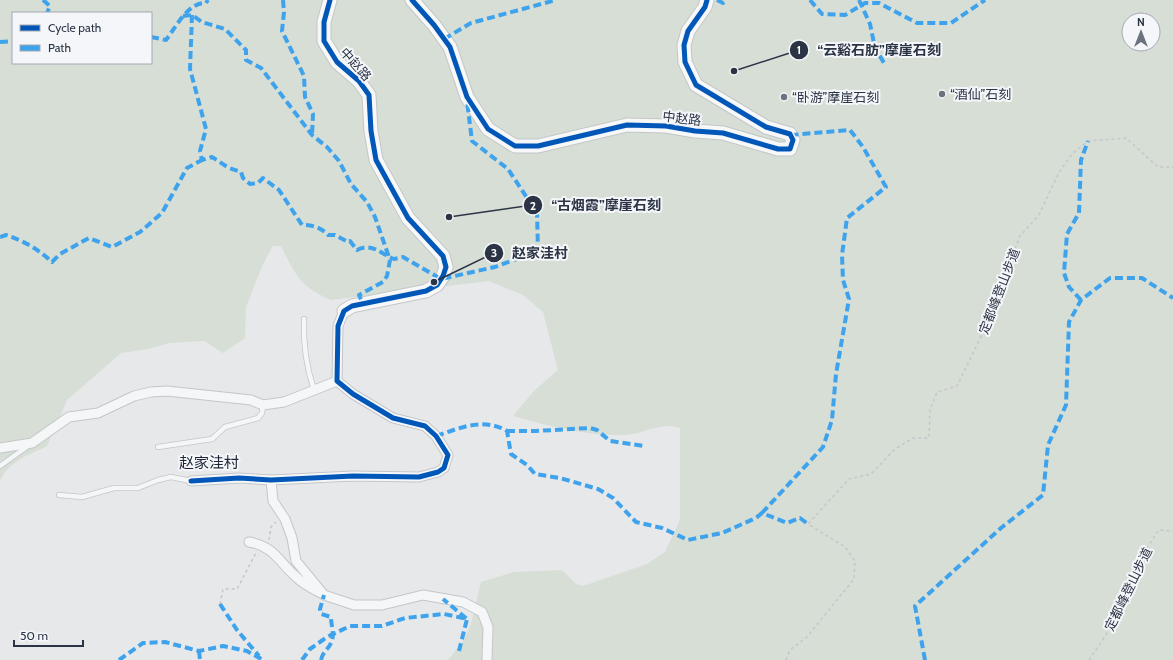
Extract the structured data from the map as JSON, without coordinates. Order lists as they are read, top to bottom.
{
  "streets": {
    "street": ["中赵路"],
    "path": ["定都峰登山步道"]
  },
  "districts": ["赵家洼村"],
  "places": [
    "“云谿石肪”摩崖石刻",
    "“酒仙”石刻",
    "“卧游”摩崖石刻",
    "“古烟霞”摩崖石刻",
    "赵家洼村"
  ],
  "legend": ["Cycle path", "Path"],
  "scale_bar": "50 m",
  "north": "top"
}
